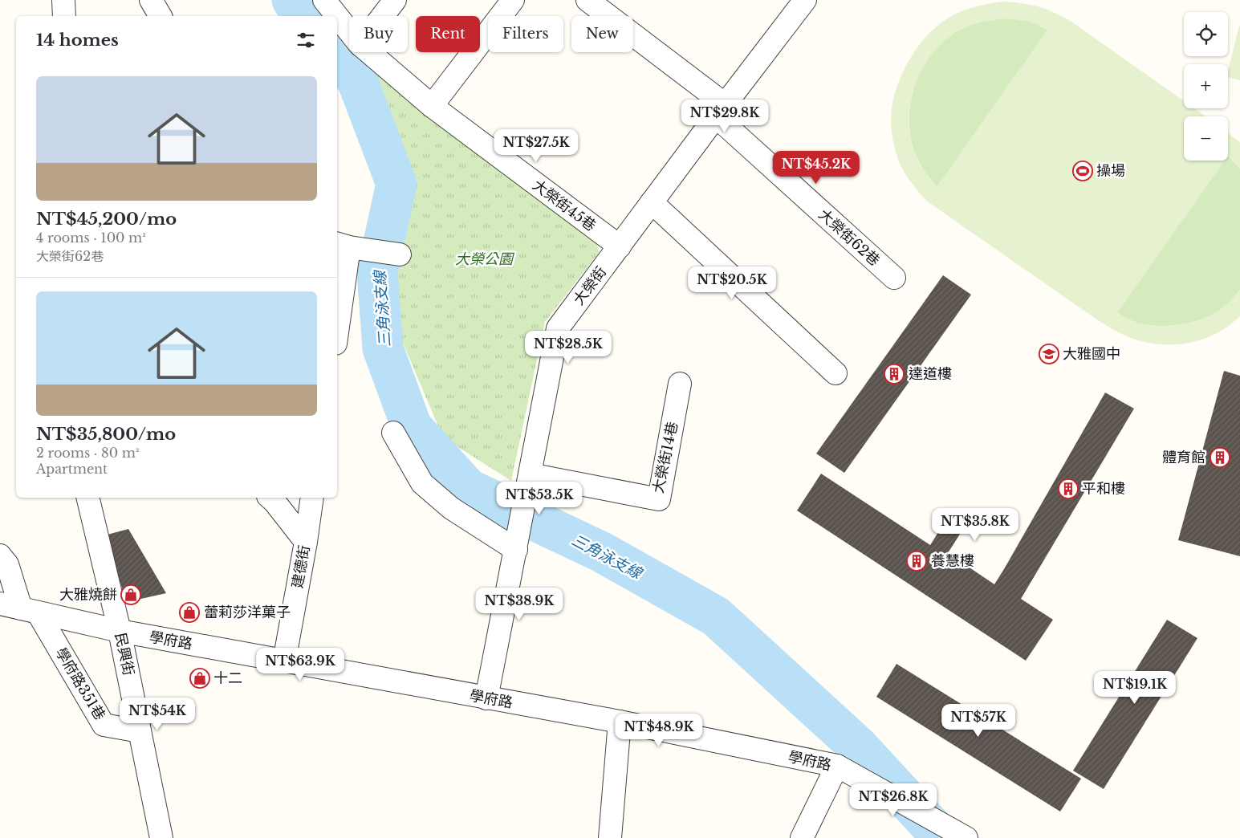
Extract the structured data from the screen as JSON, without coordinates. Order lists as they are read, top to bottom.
{
  "streets": {
    "street": [
      "大榮街45巷",
      "大榮街62巷",
      "大榮街",
      "大榮街14巷",
      "建德街",
      "學府路",
      "民興街",
      "學府路351巷"
    ]
  },
  "crossings": [
    ["大榮街45巷", "大榮街"],
    ["大榮街62巷", "大榮街"],
    ["大榮街", "大榮街14巷"],
    ["大榮街", "學府路"],
    ["建德街", "學府路"],
    ["學府路", "民興街"],
    ["學府路", "學府路351巷"],
    ["民興街", "學府路351巷"]
  ],
  "water": ["三角泳支線"],
  "parks": ["大榮公園"],
  "places": {
    "sports": ["操場"],
    "school or university": ["大雅國中"],
    "building": [
      "達道樓",
      "體育館",
      "平和樓",
      "養慧樓"
    ],
    "shop": ["大雅燒餅", "蕾莉莎洋菓子", "十二"]
  },
  "page": {
    "map_buttons": ["+", "−"],
    "chip": [
      "Buy",
      "Rent",
      "Filters",
      "New"
    ],
    "heading": "14 homes",
    "list": [
      {
        "name": "NT$45,200/mo",
        "note": "4 rooms · 100 m² · 大榮街62巷"
      },
      {
        "name": "NT$35,800/mo",
        "note": "2 rooms · 80 m² · Apartment"
      }
    ],
    "price": [
      "NT$29.8K",
      "NT$27.5K",
      "NT$45.2K",
      "NT$20.5K",
      "NT$28.5K",
      "NT$53.5K",
      "NT$35.8K",
      "NT$38.9K",
      "NT$63.9K",
      "NT$19.1K",
      "NT$54K",
      "NT$57K",
      "NT$48.9K",
      "NT$26.8K"
    ]
  }
}
